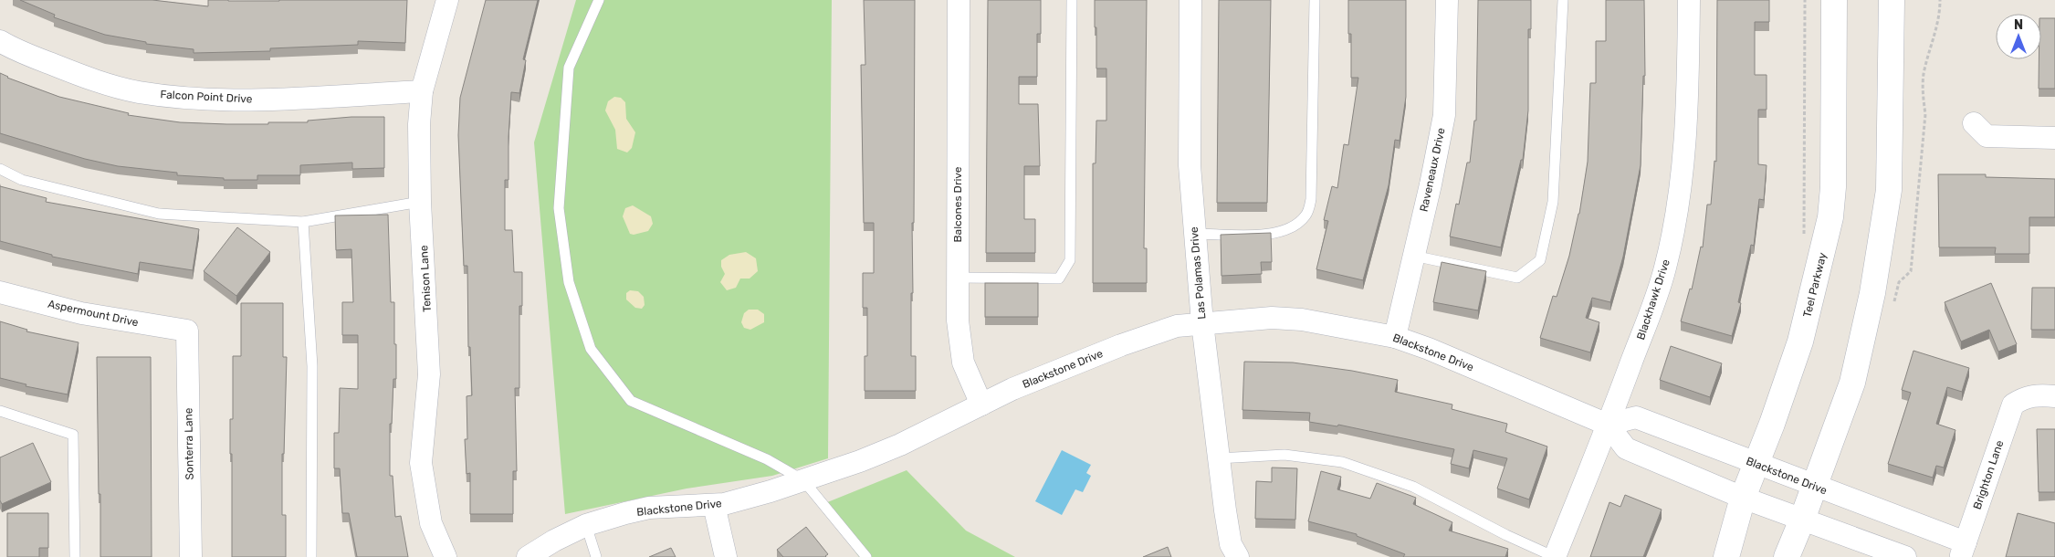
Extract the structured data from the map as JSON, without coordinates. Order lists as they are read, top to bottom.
{
  "streets": {
    "main road": ["Teel Parkway"],
    "street": [
      "Falcon Point Drive",
      "Raveneaux Drive",
      "Balcones Drive",
      "Las Polamas Drive",
      "Tenison Lane",
      "Blackhawk Drive",
      "Aspermount Drive",
      "Blackstone Drive",
      "Sonterra Lane",
      "Brighton Lane"
    ]
  },
  "crossings": [
    ["Falcon Point Drive", "Tenison Lane"],
    ["Raveneaux Drive", "Blackstone Drive"],
    ["Balcones Drive", "Blackstone Drive"],
    ["Las Polamas Drive", "Blackstone Drive"],
    ["Teel Parkway", "Blackstone Drive"],
    ["Blackhawk Drive", "Blackstone Drive"],
    ["Aspermount Drive", "Sonterra Lane"],
    ["Blackstone Drive", "Brighton Lane"]
  ],
  "north": "top"
}
